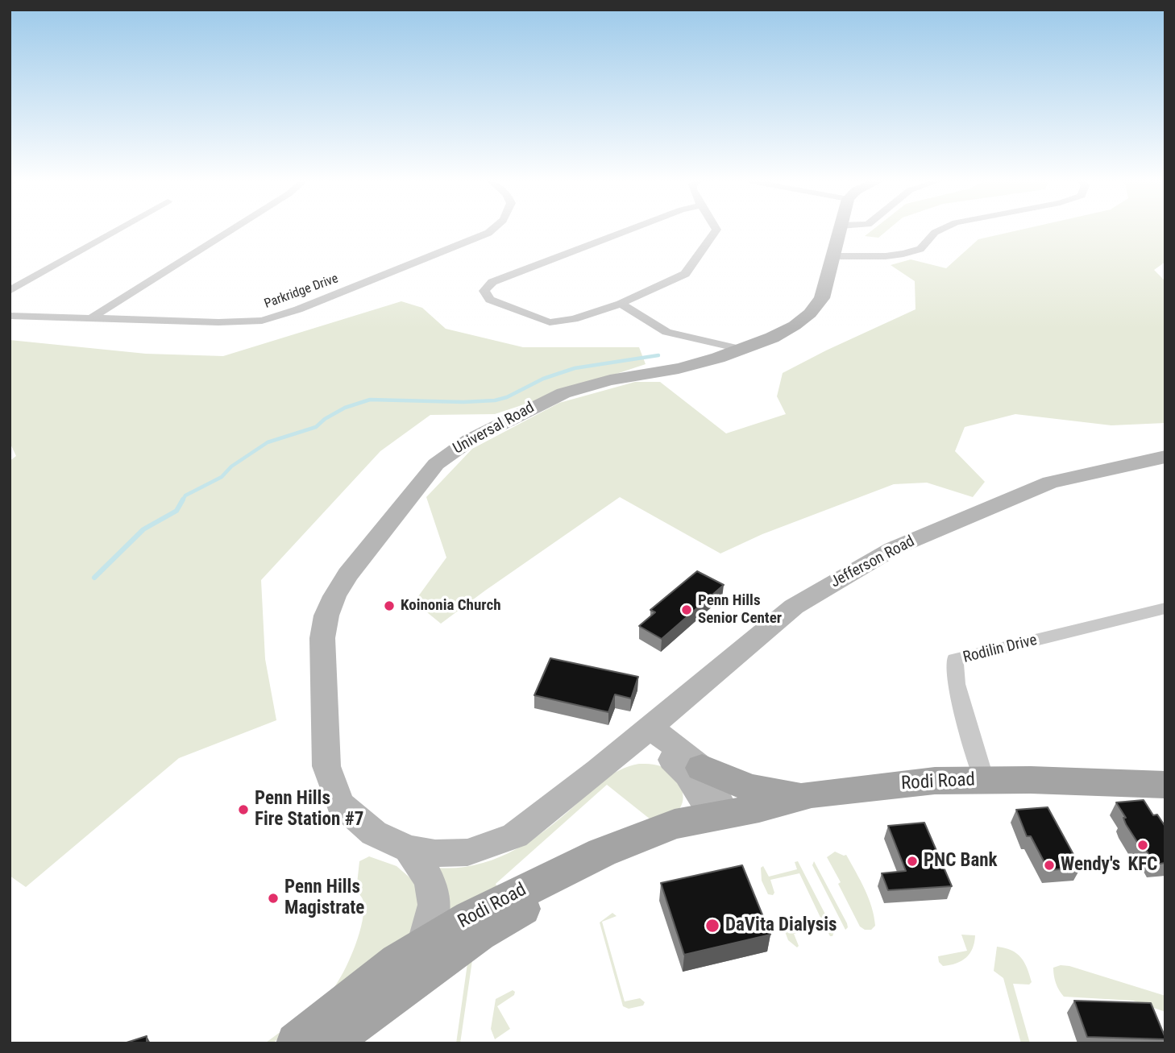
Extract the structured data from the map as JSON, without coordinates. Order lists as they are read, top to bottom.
{
  "streets": {
    "main road": ["Rodi Road"],
    "street": [
      "Parkridge Drive",
      "Universal Road",
      "Jefferson Road",
      "Rodilin Drive"
    ]
  },
  "crossings": [
    ["Universal Road", "Jefferson Road"],
    ["Universal Road", "Rodi Road"],
    ["Rodilin Drive", "Rodi Road"]
  ],
  "places": [
    "Koinonia Church",
    "Penn Hills Senior Center",
    "Penn Hills Fire Station #7",
    "KFC",
    "PNC Bank",
    "Wendy's",
    "Penn Hills Magistrate",
    "DaVita Dialysis"
  ]
}
